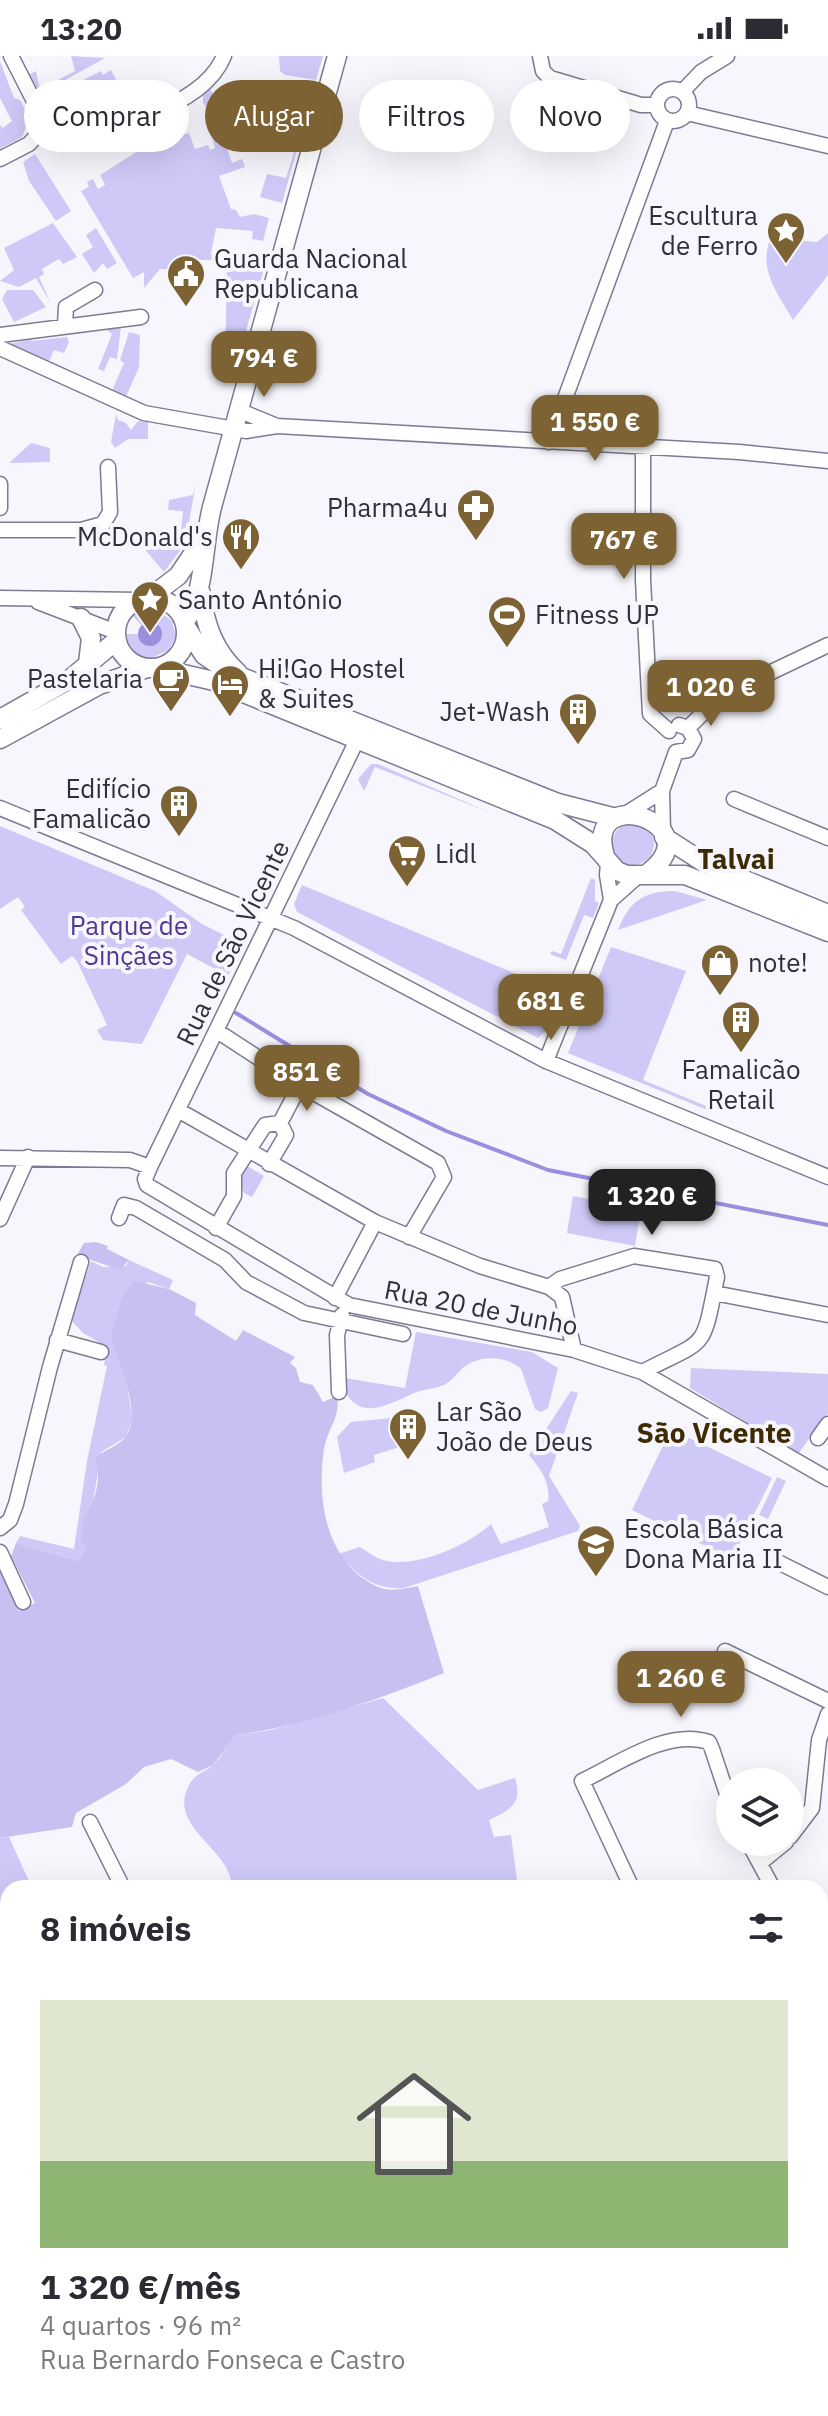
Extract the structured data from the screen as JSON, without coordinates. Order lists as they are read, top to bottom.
{
  "streets": {
    "street": ["Rua de São Vicente", "Rua 20 de Junho"]
  },
  "crossings": [
    ["Rua de São Vicente", "Rua 20 de Junho"]
  ],
  "districts": ["Talvai", "São Vicente"],
  "parks": ["Parque de Sinçães"],
  "places": {
    "place": ["Escultura de Ferro", "Santo António"],
    "public building": ["Guarda Nacional Republicana"],
    "pharmacy": ["Pharma4u"],
    "restaurant": ["McDonald's"],
    "sports": ["Fitness UP"],
    "cafe": ["Pastelaria"],
    "hotel": ["Hi!Go Hostel & Suites"],
    "building": [
      "Jet-Wash",
      "Edifício Famalicão",
      "Famalicão Retail",
      "Lar São João de Deus"
    ],
    "supermarket": ["Lidl"],
    "shop": ["note!"],
    "school or university": ["Escola Básica Dona Maria II"]
  },
  "page": {
    "status": "13:20",
    "chip": [
      "Comprar",
      "Alugar",
      "Filtros",
      "Novo"
    ],
    "price": [
      "794 €",
      "1 550 €",
      "767 €",
      "1 020 €",
      "681 €",
      "851 €",
      "1 320 €",
      "1 260 €"
    ],
    "heading": "8 imóveis",
    "list": [
      {
        "name": "1 320 €/mês",
        "note": "4 quartos · 96 m² · Rua Bernardo Fonseca e Castro"
      }
    ]
  }
}
